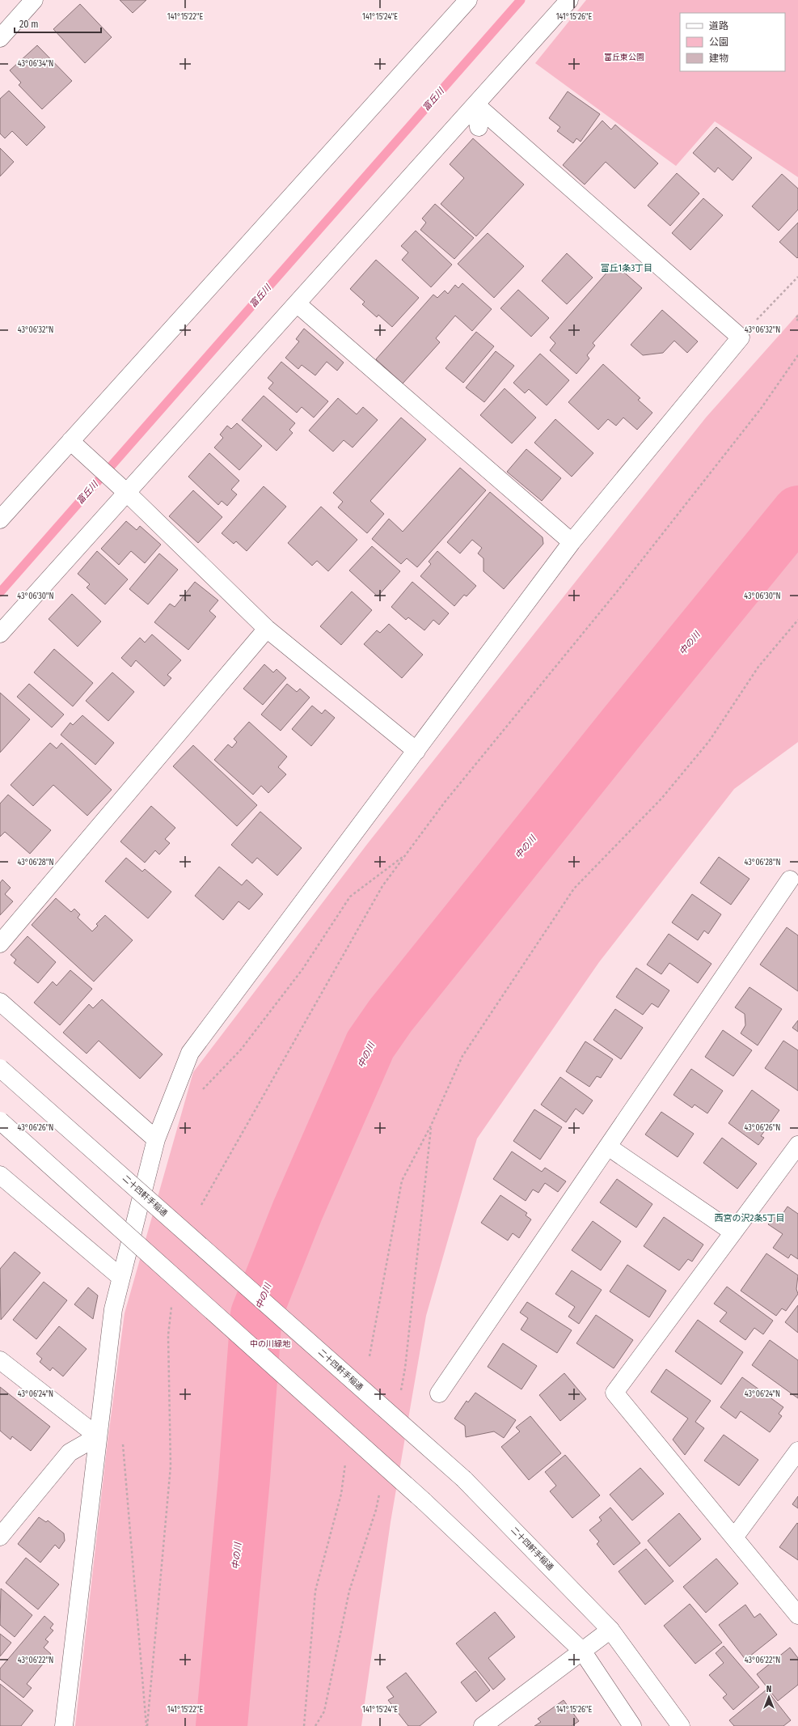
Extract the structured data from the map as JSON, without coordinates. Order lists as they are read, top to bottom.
{
  "streets": {
    "street": ["二十四軒手稲通"]
  },
  "districts": ["富丘1条3丁目", "西宮の沢2条5丁目"],
  "water": ["富丘川", "中の川"],
  "parks": ["富丘東公園", "中の川緑地"],
  "legend": ["道路", "公園", "建物"],
  "scale_bar": "20 m",
  "north": "top",
  "coordinates": [
    "141°15'22\"E",
    "141°15'24\"E",
    "141°15'26\"E",
    "43°06'34\"N",
    "43°06'32\"N",
    "43°06'30\"N",
    "43°06'28\"N",
    "43°06'26\"N",
    "43°06'24\"N",
    "43°06'22\"N"
  ]
}
